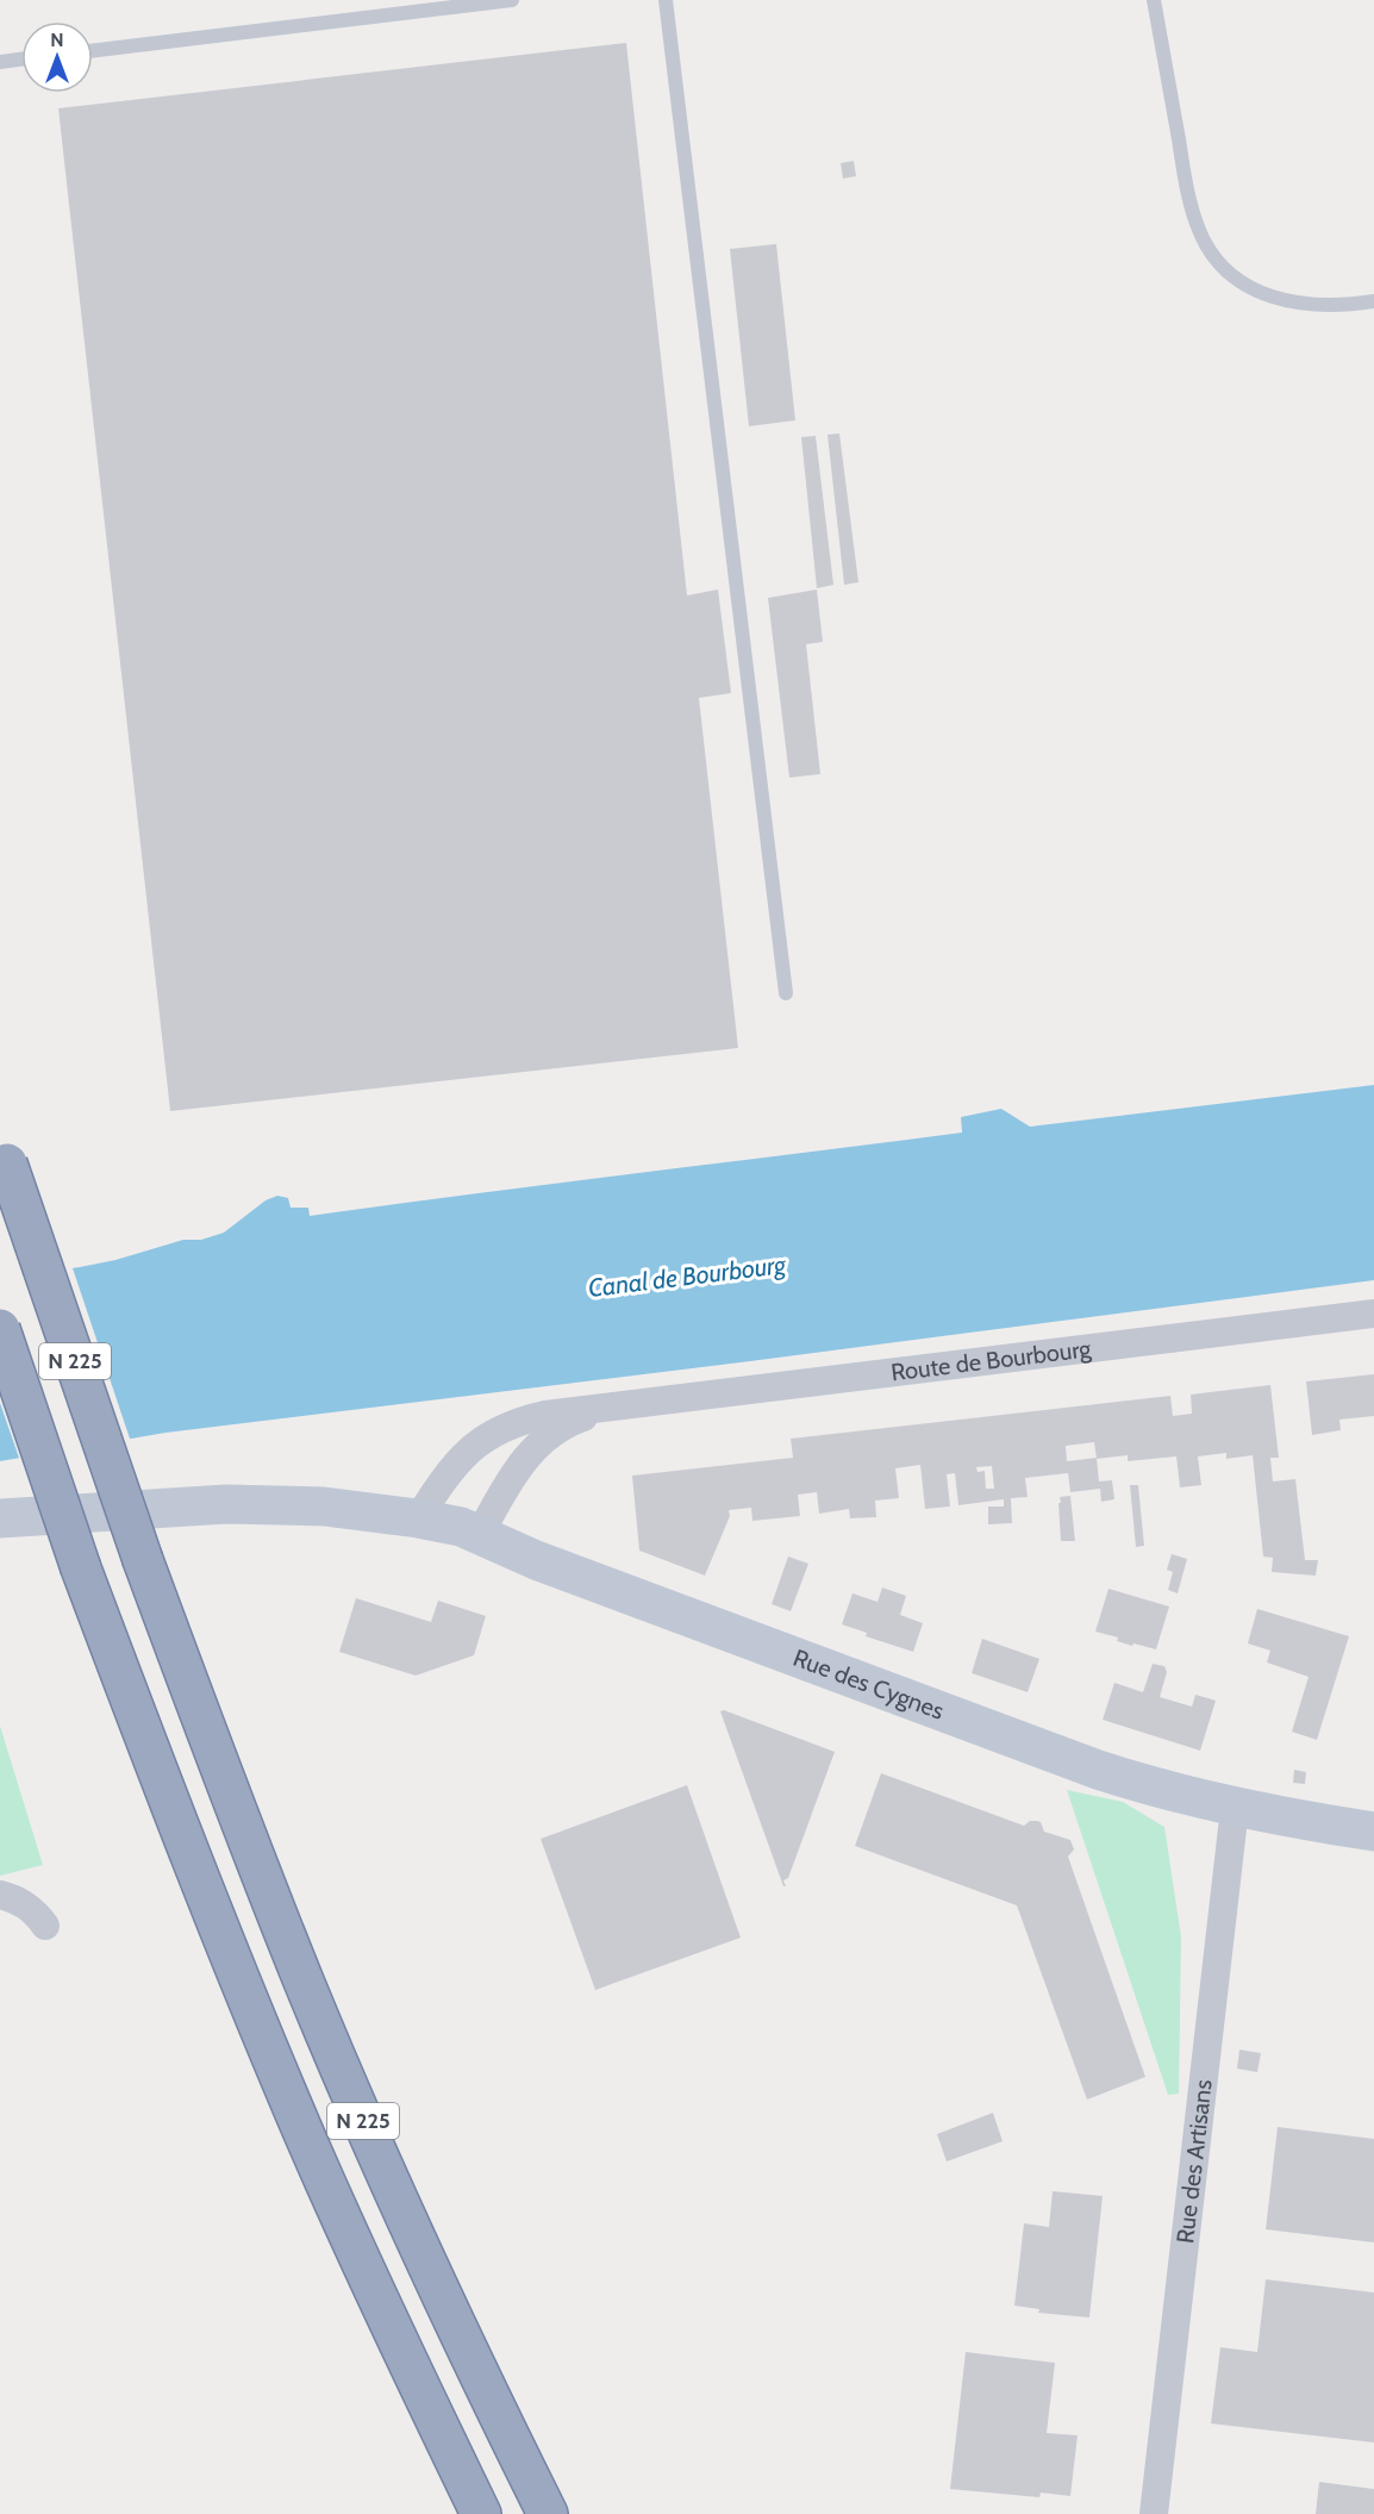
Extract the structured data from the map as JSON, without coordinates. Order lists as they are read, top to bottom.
{
  "streets": {
    "highway": ["N 225"],
    "main road": ["Rue des Cygnes"],
    "street": ["Route de Bourbourg", "Rue des Artisans"]
  },
  "crossings": [
    ["Route de Bourbourg", "Rue des Cygnes"],
    ["Rue des Cygnes", "Rue des Artisans"]
  ],
  "water": ["Canal de Bourbourg"],
  "north": "top"
}
